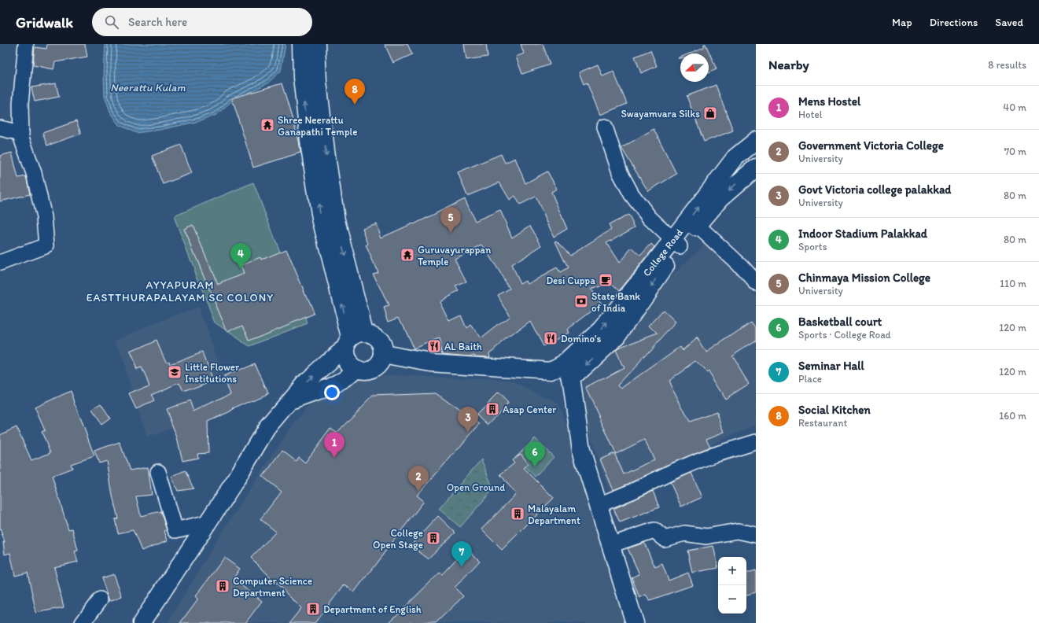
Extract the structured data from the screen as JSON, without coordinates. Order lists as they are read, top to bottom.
{
  "streets": {
    "main road": ["College Road"]
  },
  "districts": ["AYYAPURAM EASTTHURAPALAYAM SC COLONY"],
  "water": ["Neerattu Kulam"],
  "parks": ["Open Ground"],
  "places": {
    "shop": ["Swayamvara Silks"],
    "temple": ["Shree Neerattu Ganapathi Temple", "Guruvayurappan Temple"],
    "cafe": ["Desi Cuppa"],
    "bank": ["State Bank of India"],
    "restaurant": ["Domino's", "AL Baith"],
    "school or university": ["Little Flower Institutions"],
    "building": [
      "Asap Center",
      "Malayalam Department",
      "College Open Stage",
      "Computer Science Department",
      "Department of English"
    ]
  },
  "north": "left",
  "page": {
    "header": "Gridwalk",
    "search": "Search here",
    "nav": ["Map", "Directions", "Saved"],
    "heading": ["Nearby", "8 results"],
    "pins": [
      "8",
      "5",
      "4",
      "3",
      "1",
      "6",
      "2",
      "7"
    ],
    "list": [
      {
        "mark": "1",
        "name": "Mens Hostel",
        "note": "Hotel",
        "value": "40 m"
      },
      {
        "mark": "2",
        "name": "Government Victoria College",
        "note": "University",
        "value": "70 m"
      },
      {
        "mark": "3",
        "name": "Govt Victoria college palakkad",
        "note": "University",
        "value": "80 m"
      },
      {
        "mark": "4",
        "name": "Indoor Stadium Palakkad",
        "note": "Sports",
        "value": "80 m"
      },
      {
        "mark": "5",
        "name": "Chinmaya Mission College",
        "note": "University",
        "value": "110 m"
      },
      {
        "mark": "6",
        "name": "Basketball court",
        "note": "Sports · College Road",
        "value": "120 m"
      },
      {
        "mark": "7",
        "name": "Seminar Hall",
        "note": "Place",
        "value": "120 m"
      },
      {
        "mark": "8",
        "name": "Social Kitchen",
        "note": "Restaurant",
        "value": "160 m"
      }
    ],
    "map_buttons": ["+", "−"]
  }
}
